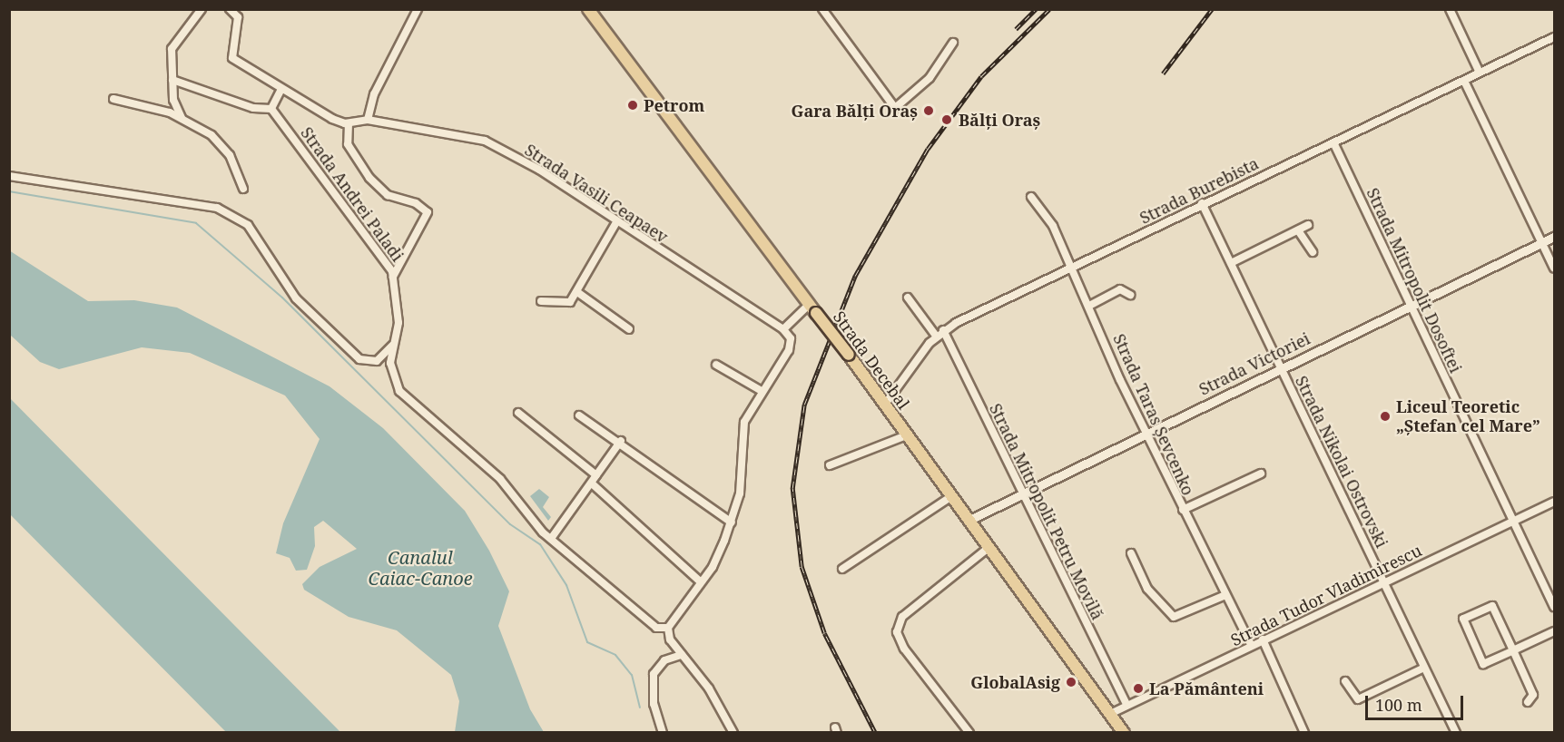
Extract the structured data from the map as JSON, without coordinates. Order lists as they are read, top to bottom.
{
  "streets": {
    "main road": ["Strada Decebal"],
    "street": [
      "Strada Burebista",
      "Strada Vasili Ceapaev",
      "Strada Andrei Paladi",
      "Strada Mitropolit Dosoftei",
      "Strada Victoriei",
      "Strada Taras Șevcenko",
      "Strada Nikolai Ostrovski",
      "Strada Mitropolit Petru Movilă",
      "Strada Tudor Vladimirescu"
    ]
  },
  "crossings": [
    ["Strada Burebista", "Strada Mitropolit Dosoftei"],
    ["Strada Burebista", "Strada Decebal"],
    ["Strada Burebista", "Strada Taras Șevcenko"],
    ["Strada Burebista", "Strada Nikolai Ostrovski"],
    ["Strada Burebista", "Strada Mitropolit Petru Movilă"],
    ["Strada Mitropolit Dosoftei", "Strada Victoriei"],
    ["Strada Mitropolit Dosoftei", "Strada Tudor Vladimirescu"],
    ["Strada Decebal", "Strada Victoriei"],
    ["Strada Decebal", "Strada Tudor Vladimirescu"],
    ["Strada Victoriei", "Strada Taras Șevcenko"],
    ["Strada Victoriei", "Strada Nikolai Ostrovski"],
    ["Strada Victoriei", "Strada Mitropolit Petru Movilă"],
    ["Strada Taras Șevcenko", "Strada Tudor Vladimirescu"],
    ["Strada Nikolai Ostrovski", "Strada Tudor Vladimirescu"],
    ["Strada Mitropolit Petru Movilă", "Strada Tudor Vladimirescu"]
  ],
  "water": ["Canalul Caiac-Canoe"],
  "places": [
    "Petrom",
    "Gara Bălți Oraș",
    "Bălți Oraș",
    "Liceul Teoretic „Ștefan cel Mare”",
    "GlobalAsig",
    "La Pământeni"
  ],
  "scale_bar": "100 m"
}
